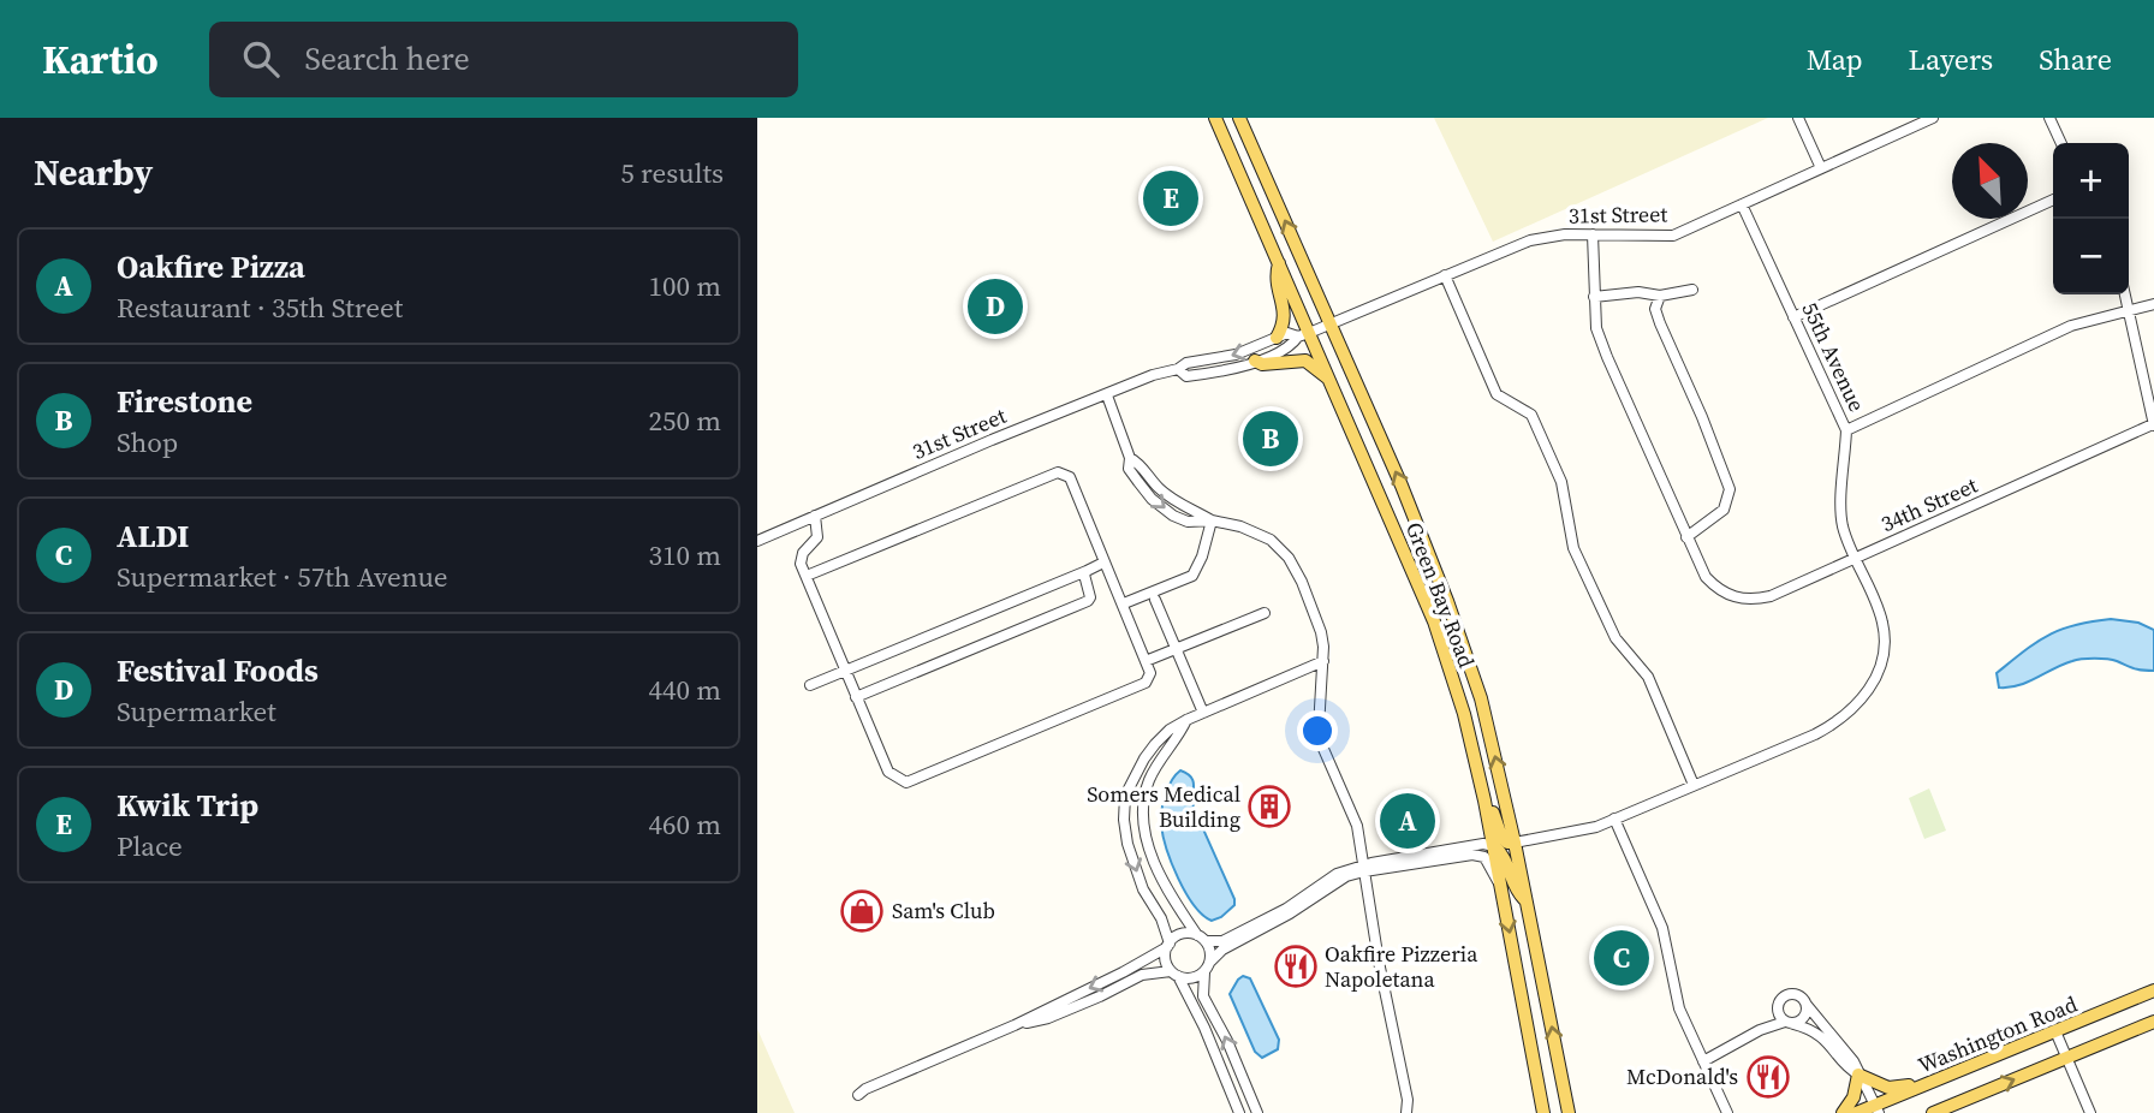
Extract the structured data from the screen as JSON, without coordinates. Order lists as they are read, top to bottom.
{
  "streets": {
    "main road": ["Green Bay Road", "Washington Road"],
    "street": ["31st Street", "55th Avenue", "34th Street"]
  },
  "crossings": [
    ["31st Street", "55th Avenue"],
    ["31st Street", "Green Bay Road"],
    ["55th Avenue", "34th Street"]
  ],
  "places": {
    "building": ["Somers Medical Building"],
    "shop": ["Sam's Club"],
    "restaurant": ["Oakfire Pizzeria Napoletana", "McDonald's"]
  },
  "north": "top left",
  "page": {
    "header": "Kartio",
    "search": "Search here",
    "nav": ["Map", "Layers", "Share"],
    "heading": ["Nearby", "5 results"],
    "map_buttons": ["+", "−"],
    "pins": [
      "E",
      "D",
      "B",
      "A",
      "C"
    ],
    "list": [
      {
        "mark": "A",
        "name": "Oakfire Pizza",
        "note": "Restaurant · 35th Street",
        "value": "100 m"
      },
      {
        "mark": "B",
        "name": "Firestone",
        "note": "Shop",
        "value": "250 m"
      },
      {
        "mark": "C",
        "name": "ALDI",
        "note": "Supermarket · 57th Avenue",
        "value": "310 m"
      },
      {
        "mark": "D",
        "name": "Festival Foods",
        "note": "Supermarket",
        "value": "440 m"
      },
      {
        "mark": "E",
        "name": "Kwik Trip",
        "note": "Place",
        "value": "460 m"
      }
    ]
  }
}
